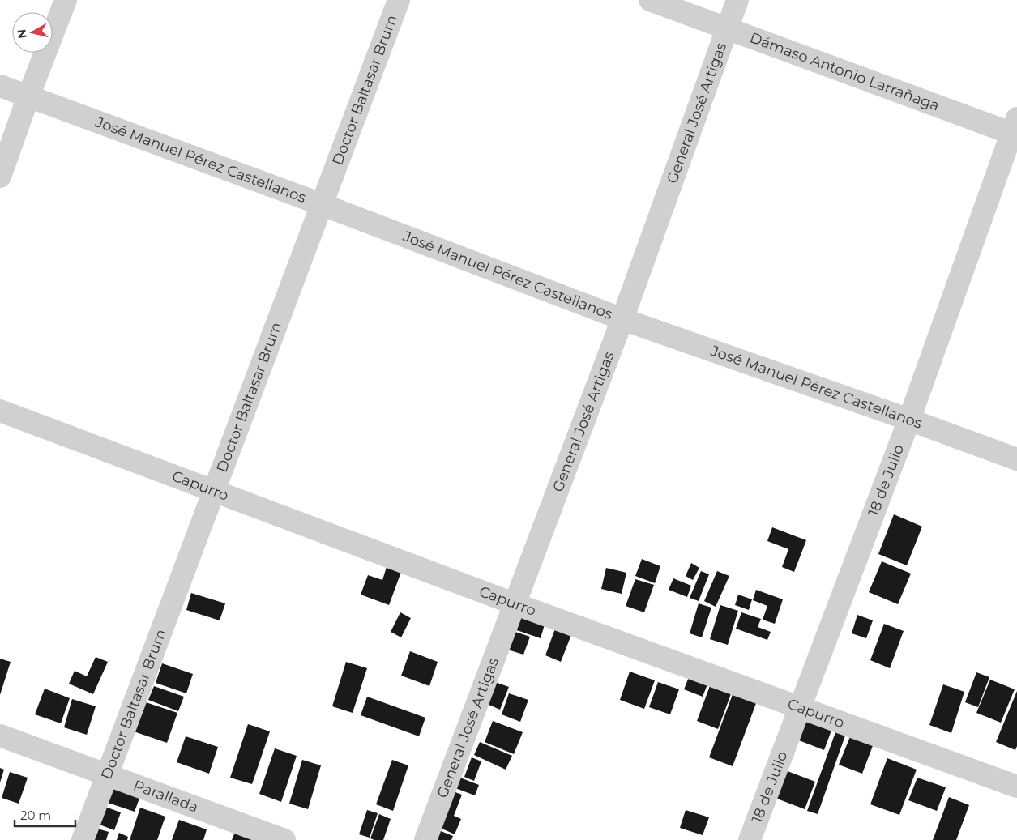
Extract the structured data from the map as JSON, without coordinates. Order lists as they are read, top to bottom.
{
  "streets": {
    "street": [
      "Dámaso Antonio Larrañaga",
      "Doctor Baltasar Brum",
      "General José Artigas",
      "José Manuel Pérez Castellanos",
      "18 de Julio",
      "Capurro",
      "Parallada"
    ]
  },
  "crossings": [
    ["Dámaso Antonio Larrañaga", "General José Artigas"],
    ["Dámaso Antonio Larrañaga", "18 de Julio"],
    ["Doctor Baltasar Brum", "José Manuel Pérez Castellanos"],
    ["Doctor Baltasar Brum", "Capurro"],
    ["Doctor Baltasar Brum", "Parallada"],
    ["General José Artigas", "José Manuel Pérez Castellanos"],
    ["General José Artigas", "Capurro"],
    ["José Manuel Pérez Castellanos", "18 de Julio"],
    ["18 de Julio", "Capurro"]
  ],
  "scale_bar": "20 m",
  "north": "left"
}
